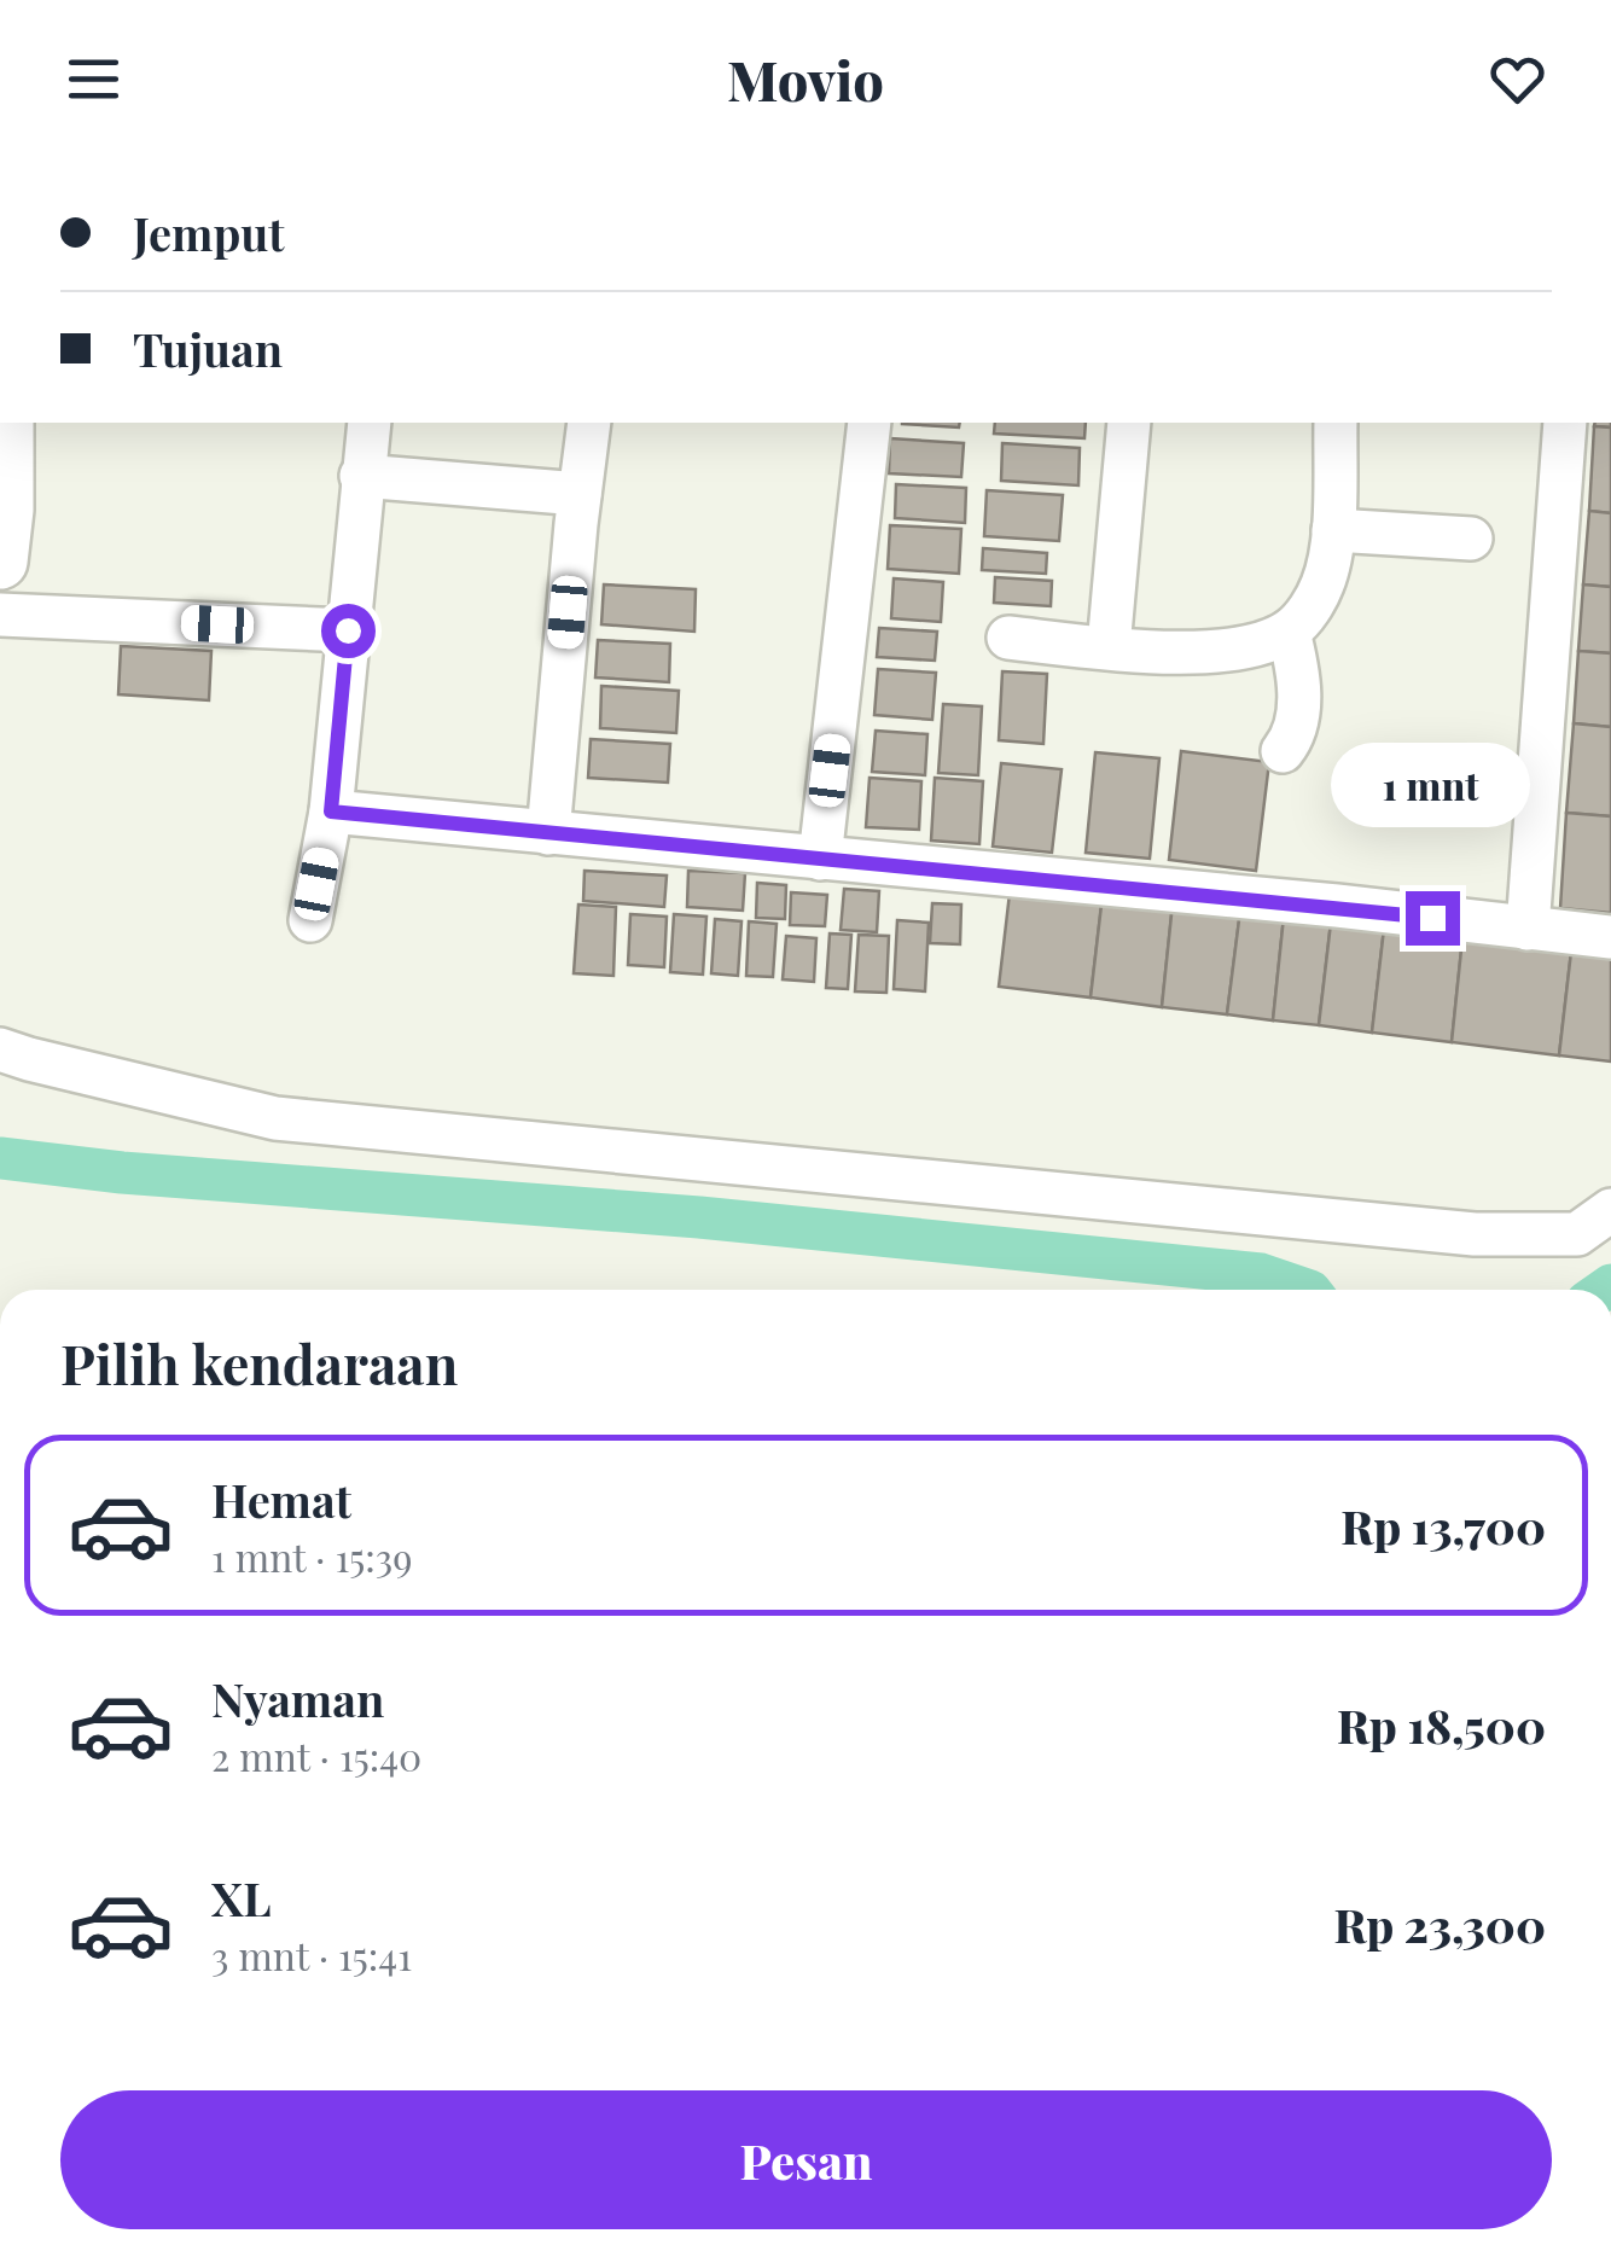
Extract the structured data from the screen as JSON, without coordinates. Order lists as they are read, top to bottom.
{
  "page": {
    "header": "Movio",
    "banner": ["Jemput", "Tujuan"],
    "bubble": "1 mnt",
    "heading": "Pilih kendaraan",
    "list": [
      {
        "name": "Hemat",
        "note": "1 mnt · 15:39",
        "value": "Rp 13,700"
      },
      {
        "name": "Nyaman",
        "note": "2 mnt · 15:40",
        "value": "Rp 18,500"
      },
      {
        "name": "XL",
        "note": "3 mnt · 15:41",
        "value": "Rp 23,300"
      }
    ],
    "buttons": "Pesan"
  }
}
